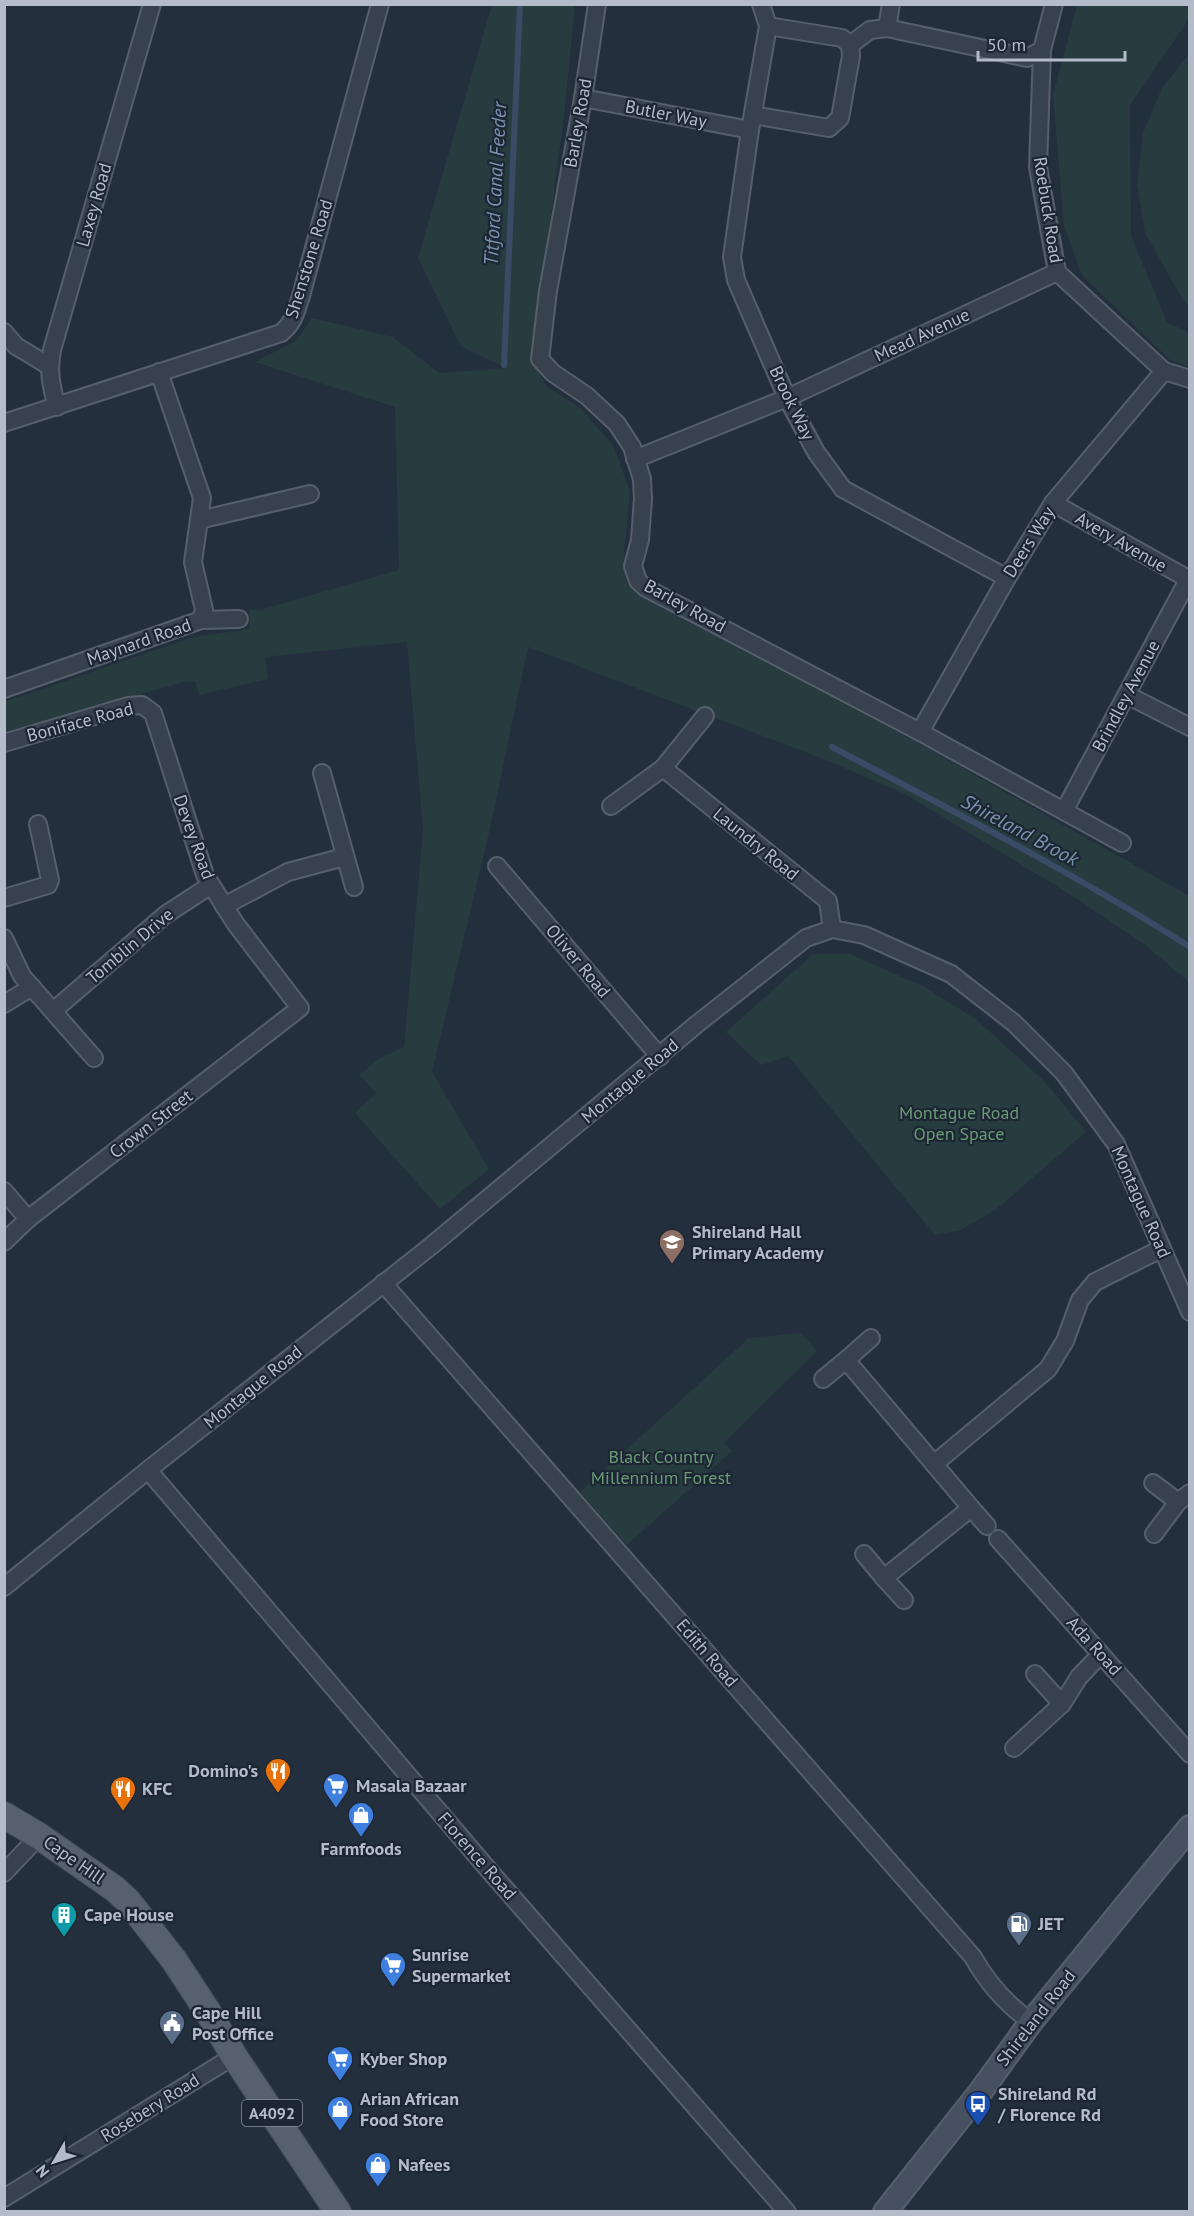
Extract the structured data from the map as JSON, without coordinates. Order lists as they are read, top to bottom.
{
  "streets": {
    "main road": ["Cape Hill", "Shireland Road", "A4092"],
    "street": [
      "Butler Way",
      "Barley Road",
      "Laxey Road",
      "Roebuck Road",
      "Shenstone Road",
      "Mead Avenue",
      "Brook Way",
      "Deers Way",
      "Avery Avenue",
      "Maynard Road",
      "Brindley Avenue",
      "Boniface Road",
      "Devey Road",
      "Laundry Road",
      "Tomblin Drive",
      "Oliver Road",
      "Montague Road",
      "Crown Street",
      "Ada Road",
      "Edith Road",
      "Florence Road",
      "Rosebery Road"
    ]
  },
  "crossings": [
    ["Butler Way", "Barley Road"],
    ["Butler Way", "Brook Way"],
    ["Barley Road", "Mead Avenue"],
    ["Barley Road", "Deers Way"],
    ["Barley Road", "Brindley Avenue"],
    ["Laxey Road", "Shenstone Road"],
    ["Roebuck Road", "Mead Avenue"],
    ["Roebuck Road", "Deers Way"],
    ["Shenstone Road", "Maynard Road"],
    ["Mead Avenue", "Brook Way"],
    ["Brook Way", "Deers Way"],
    ["Deers Way", "Avery Avenue"],
    ["Avery Avenue", "Brindley Avenue"],
    ["Boniface Road", "Devey Road"],
    ["Devey Road", "Tomblin Drive"],
    ["Devey Road", "Crown Street"],
    ["Laundry Road", "Montague Road"],
    ["Oliver Road", "Montague Road"],
    ["Montague Road", "Edith Road"],
    ["Montague Road", "Florence Road"],
    ["Edith Road", "Shireland Road"],
    ["Cape Hill", "Rosebery Road"]
  ],
  "water": ["Titford Canal Feeder", "Shireland Brook"],
  "parks": ["Montague Road Open Space", "Black Country Millennium Forest"],
  "places": {
    "school or university": ["Shireland Hall Primary Academy"],
    "restaurant": ["Domino's", "KFC"],
    "supermarket": ["Masala Bazaar", "Sunrise Supermarket", "Kyber Shop"],
    "shop": ["Farmfoods", "Arian African Food Store", "Nafees"],
    "building": ["Cape House"],
    "fuel station": ["JET"],
    "public building": ["Cape Hill Post Office"],
    "bus stop": ["Shireland Rd / Florence Rd"]
  },
  "scale_bar": "50 m",
  "north": "bottom left"
}
